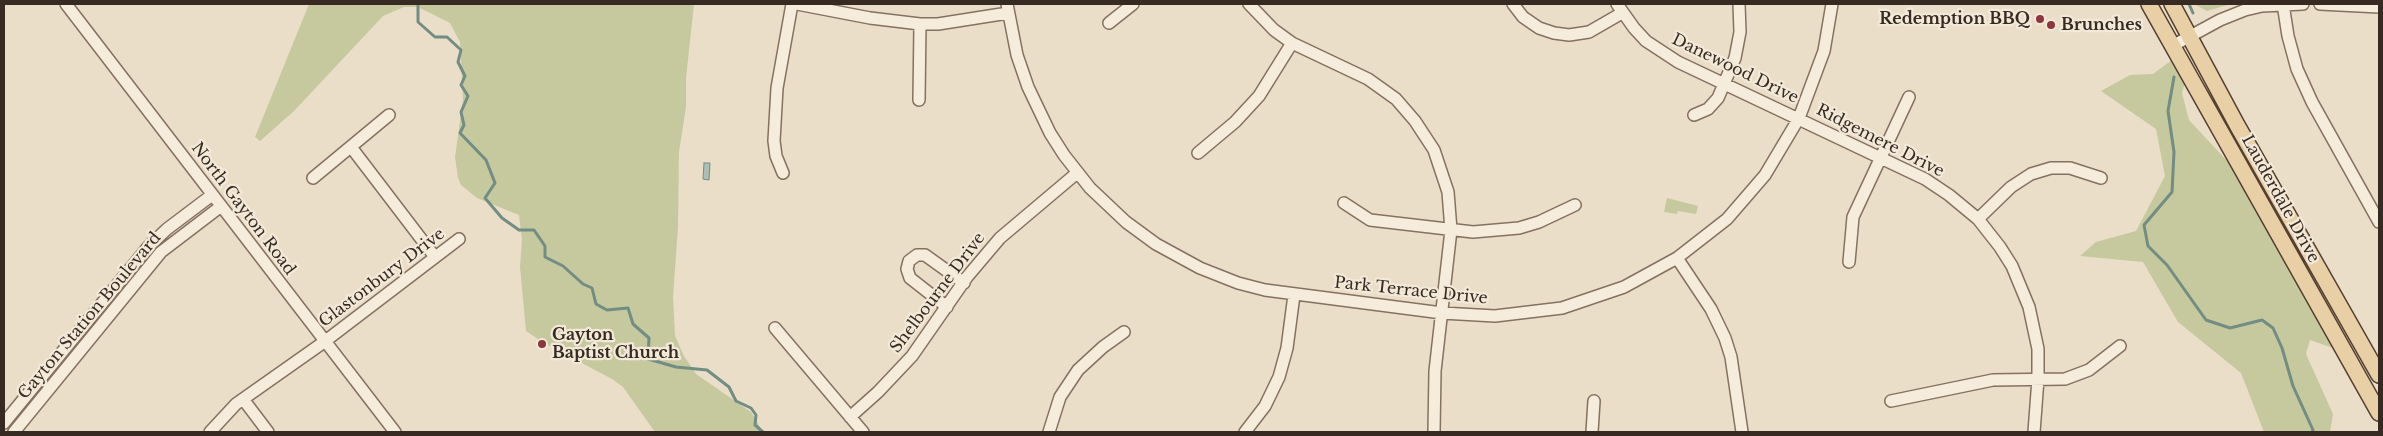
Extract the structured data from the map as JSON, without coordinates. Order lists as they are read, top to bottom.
{
  "streets": {
    "main road": ["Lauderdale Drive"],
    "street": [
      "Danewood Drive",
      "Ridgemere Drive",
      "North Gayton Road",
      "Glastonbury Drive",
      "Park Terrace Drive",
      "Shelbourne Drive",
      "Gayton Station Boulevard"
    ]
  },
  "crossings": [
    ["Danewood Drive", "Ridgemere Drive"],
    ["Danewood Drive", "Park Terrace Drive"],
    ["Ridgemere Drive", "Park Terrace Drive"],
    ["North Gayton Road", "Glastonbury Drive"],
    ["North Gayton Road", "Gayton Station Boulevard"],
    ["Park Terrace Drive", "Shelbourne Drive"]
  ],
  "places": ["Redemption BBQ", "Brunches", "Gayton Baptist Church"]
}
